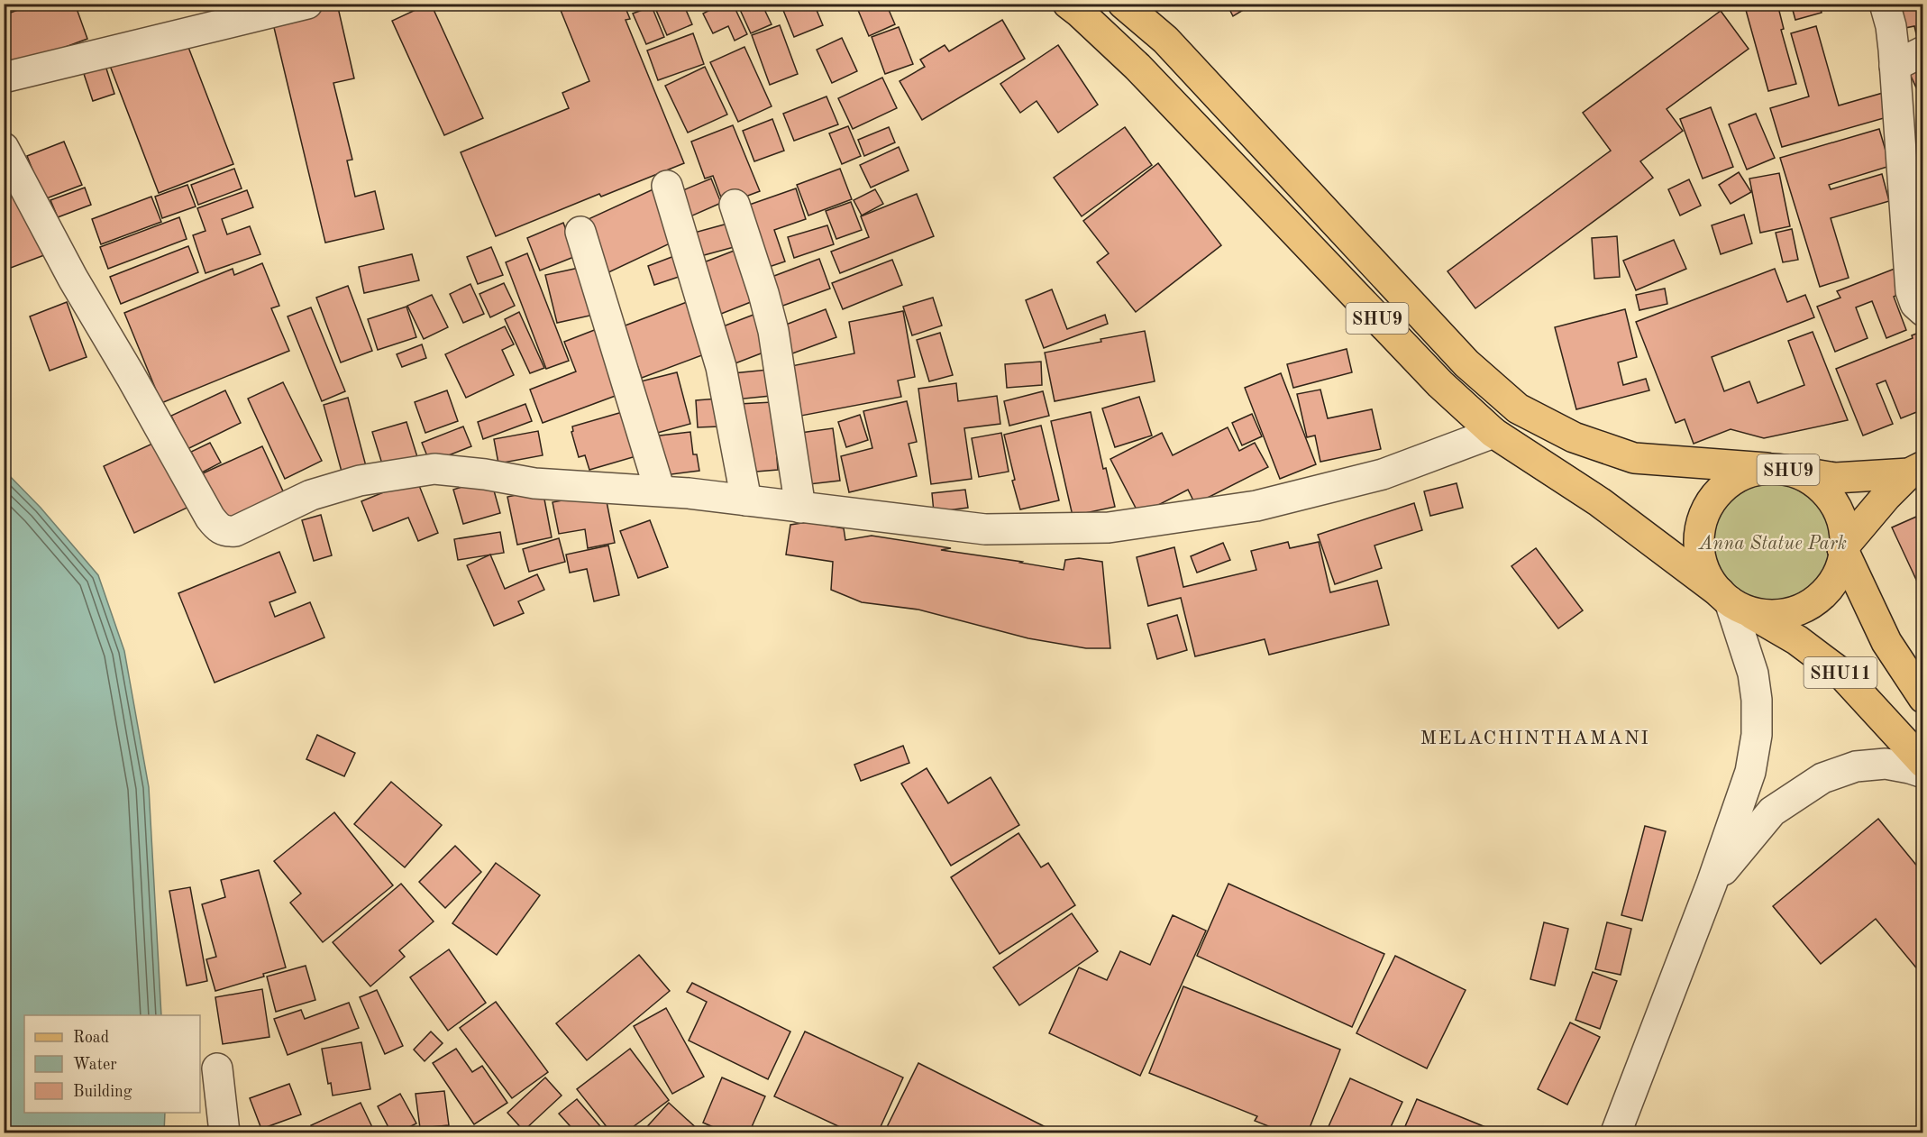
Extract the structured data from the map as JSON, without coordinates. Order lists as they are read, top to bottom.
{
  "streets": {
    "main road": ["SHU9", "SHU11"]
  },
  "crossings": [
    ["SHU9", "SHU11"]
  ],
  "districts": ["MELACHINTHAMANI"],
  "parks": ["Anna Statue Park"],
  "legend": ["Road", "Water", "Building"]
}
